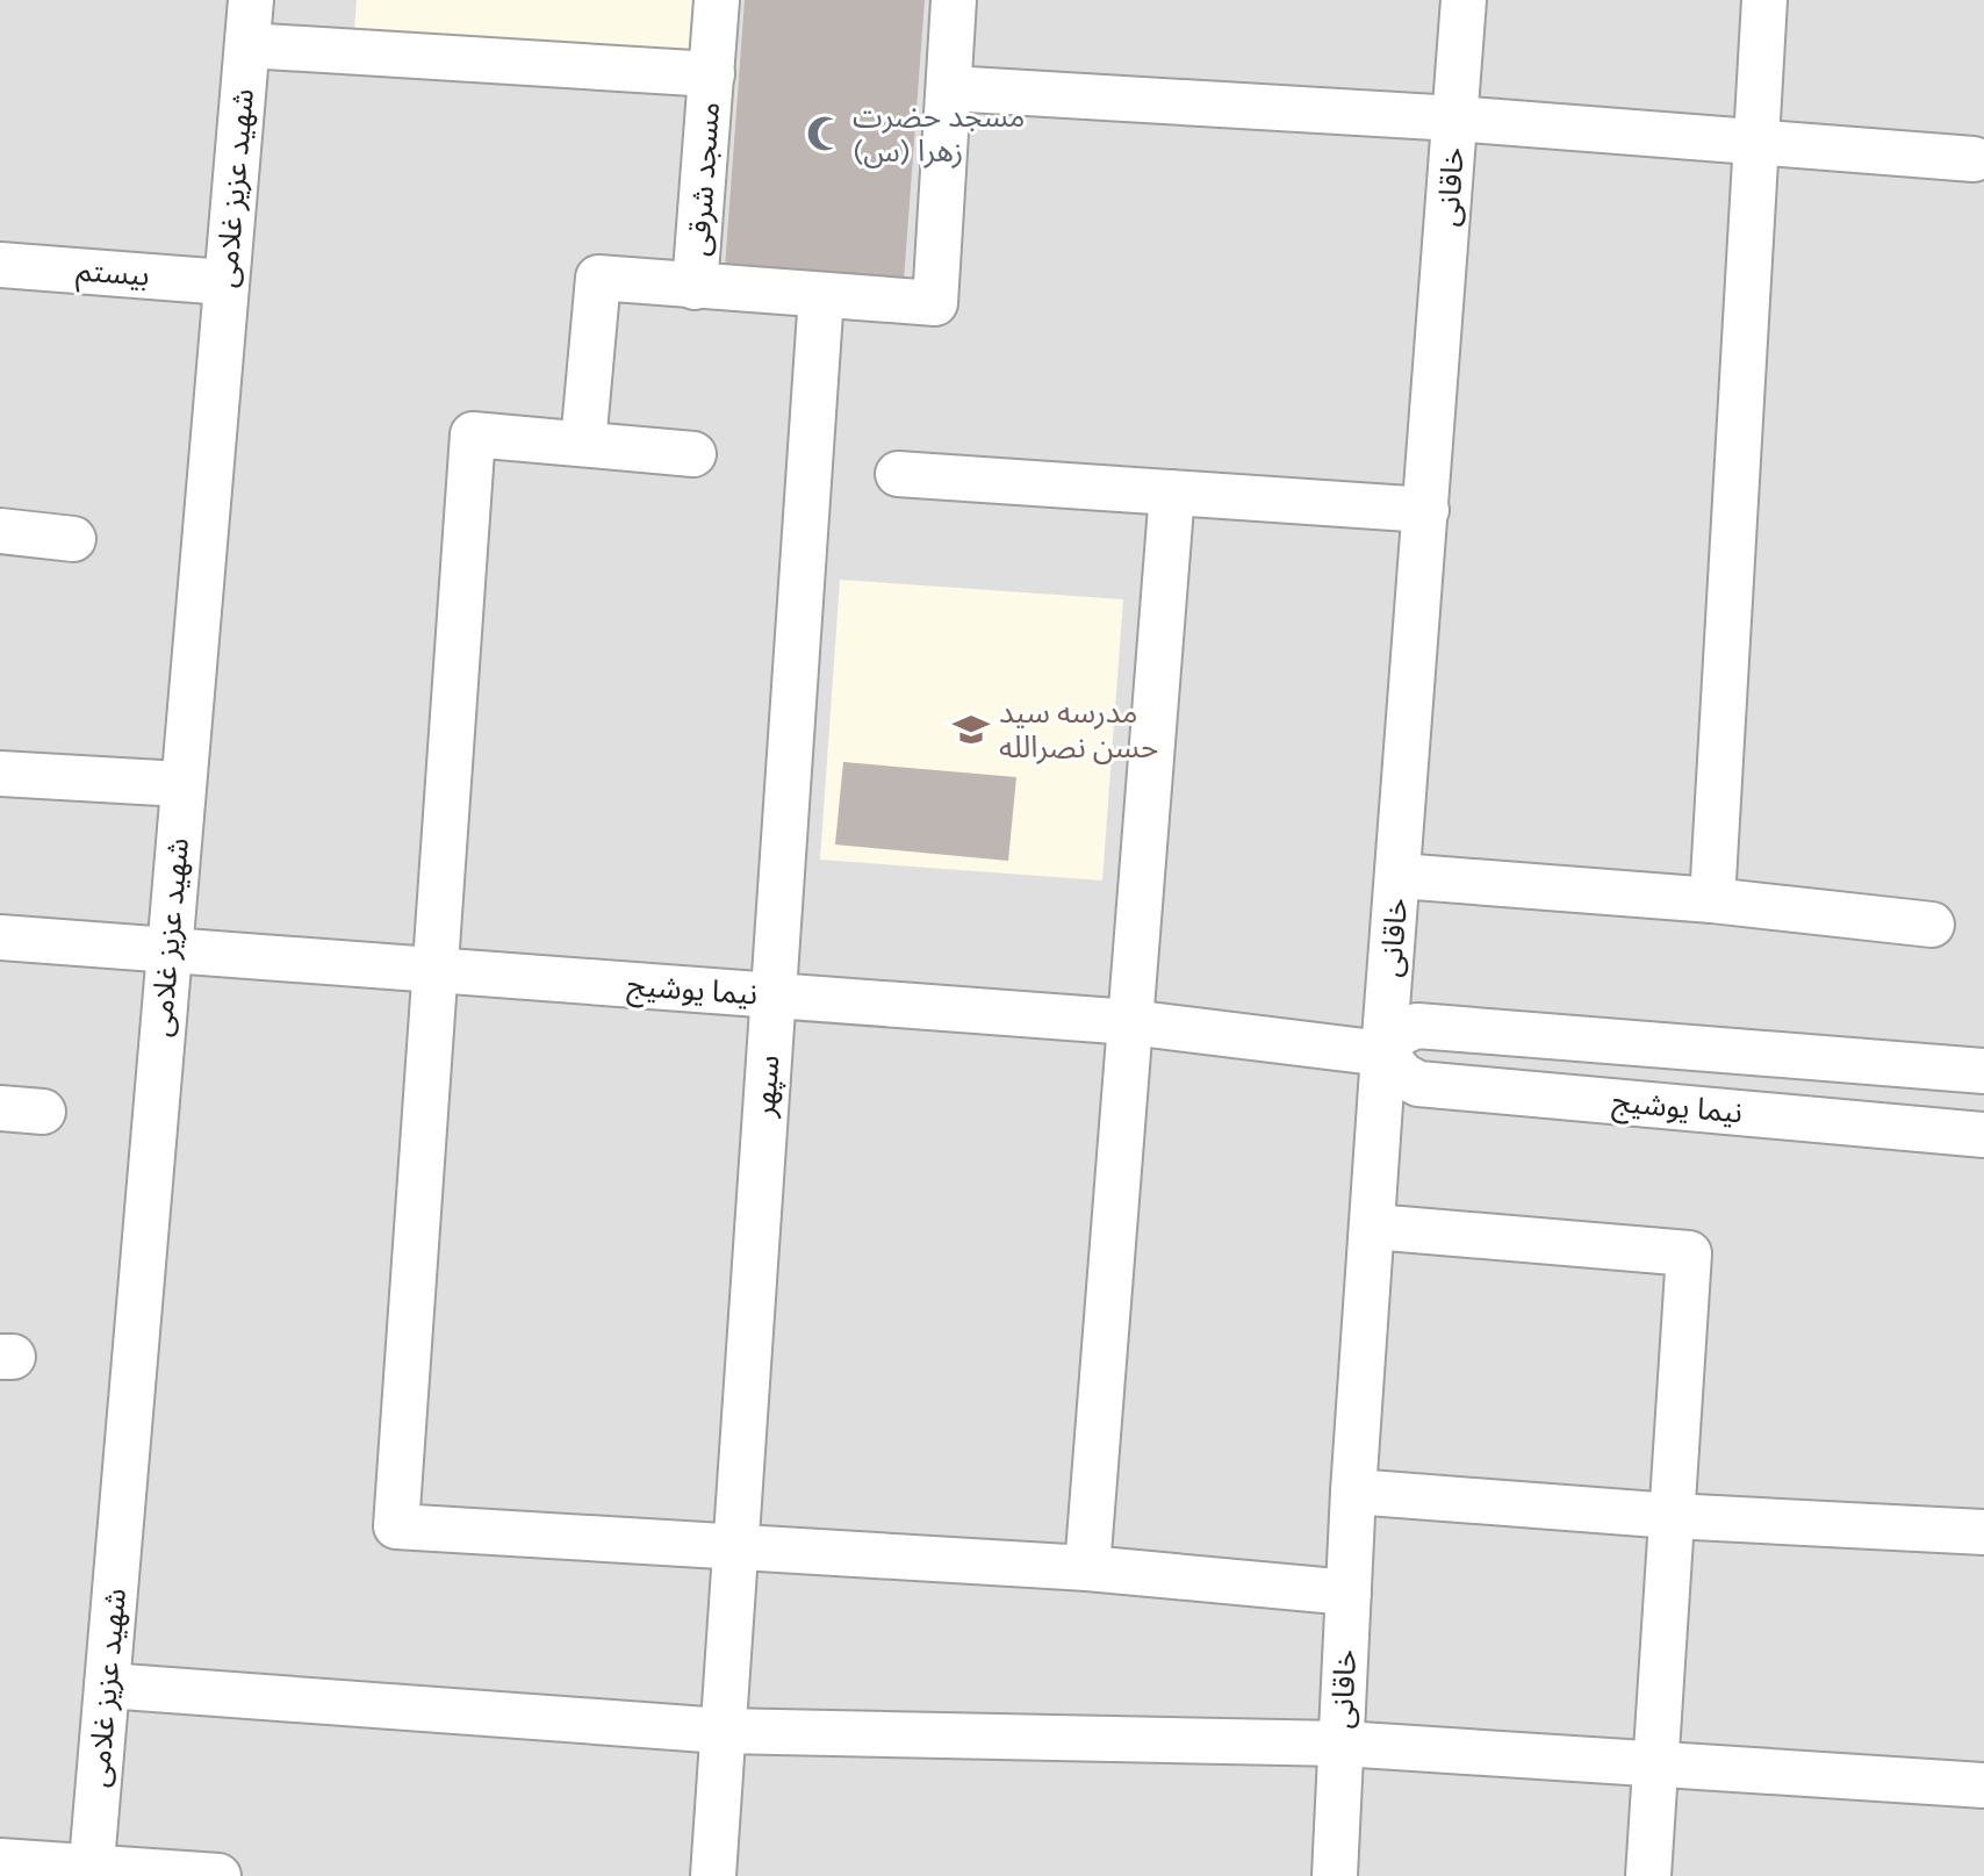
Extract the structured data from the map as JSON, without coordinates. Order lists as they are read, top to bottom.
{
  "streets": {
    "street": [
      "مسجد شرقی",
      "خاقانی",
      "شهید عزیز غلامی",
      "بیستم",
      "نیما یوشیج",
      "سپهر"
    ]
  },
  "crossings": [
    ["مسجد شرقی", "سپهر"],
    ["خاقانی", "نیما یوشیج"],
    ["شهید عزیز غلامی", "بیستم"],
    ["شهید عزیز غلامی", "نیما یوشیج"],
    ["نیما یوشیج", "سپهر"]
  ],
  "places": {
    "mosque": ["مسجد حضرت زهرا (س)"],
    "school or university": ["مدرسه سید حسن نصرالله"]
  }
}
